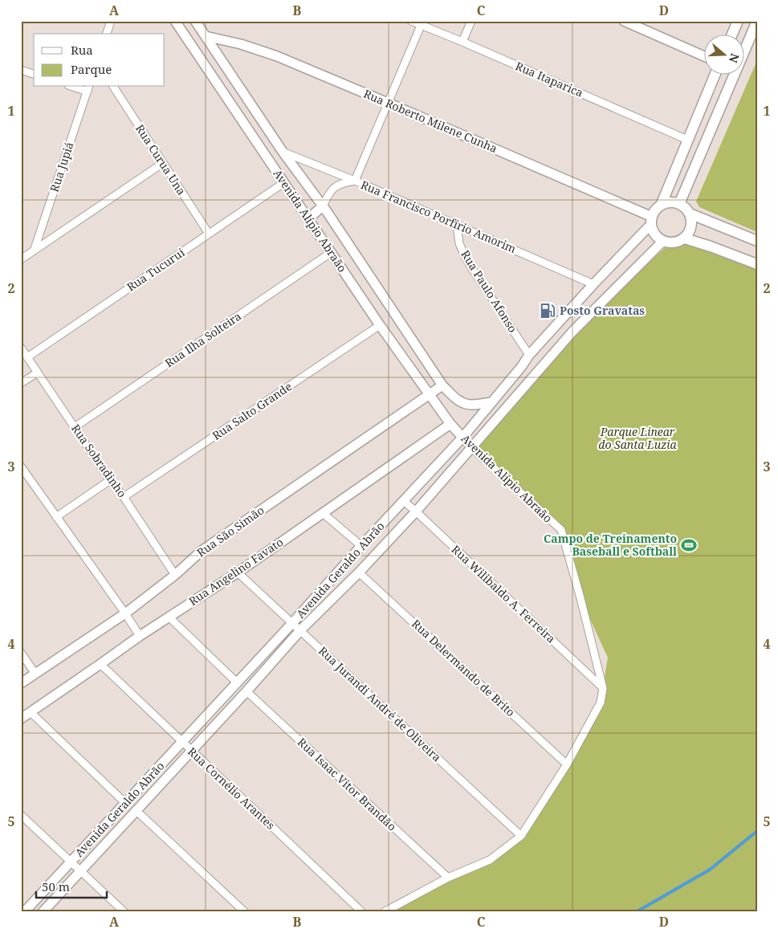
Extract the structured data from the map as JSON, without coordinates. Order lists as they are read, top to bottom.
{
  "streets": {
    "main road": ["Avenida Geraldo Abrão"],
    "street": [
      "Rua Itaparica",
      "Rua Roberto Milene Cunha",
      "Rua Curua Una",
      "Rua Jupiá",
      "Rua Francisco Porfírio Amorim",
      "Avenida Alípio Abraão",
      "Rua Tucurui",
      "Rua Paulo Afonso",
      "Rua Ilha Solteira",
      "Rua Salto Grande",
      "Rua Sobradinho",
      "Rua São Simão",
      "Rua Angelino Favato",
      "Rua Wilibaldo A. Ferreira",
      "Rua Delermando de Brito",
      "Rua Jurandi André de Oliveira",
      "Rua Isaac Vitor Brandão",
      "Rua Cornélio Arantes"
    ]
  },
  "crossings": [
    ["Rua Itaparica", "Avenida Geraldo Abrão"],
    ["Rua Roberto Milene Cunha", "Avenida Alípio Abraão"],
    ["Rua Roberto Milene Cunha", "Avenida Geraldo Abrão"],
    ["Rua Curua Una", "Rua Tucurui"],
    ["Rua Francisco Porfírio Amorim", "Avenida Alípio Abraão"],
    ["Rua Francisco Porfírio Amorim", "Rua Paulo Afonso"],
    ["Rua Francisco Porfírio Amorim", "Avenida Geraldo Abrão"],
    ["Avenida Alípio Abraão", "Rua Tucurui"],
    ["Avenida Alípio Abraão", "Rua Ilha Solteira"],
    ["Avenida Alípio Abraão", "Rua Salto Grande"],
    ["Avenida Alípio Abraão", "Rua São Simão"],
    ["Avenida Alípio Abraão", "Avenida Geraldo Abrão"],
    ["Avenida Alípio Abraão", "Rua Angelino Favato"],
    ["Avenida Alípio Abraão", "Rua Wilibaldo A. Ferreira"],
    ["Avenida Alípio Abraão", "Rua Delermando de Brito"],
    ["Avenida Alípio Abraão", "Rua Jurandi André de Oliveira"],
    ["Avenida Alípio Abraão", "Rua Isaac Vitor Brandão"],
    ["Rua Tucurui", "Rua Sobradinho"],
    ["Rua Paulo Afonso", "Avenida Geraldo Abrão"],
    ["Rua Ilha Solteira", "Rua Sobradinho"],
    ["Rua Salto Grande", "Rua Sobradinho"],
    ["Rua Sobradinho", "Rua São Simão"],
    ["Avenida Geraldo Abrão", "Rua Wilibaldo A. Ferreira"],
    ["Avenida Geraldo Abrão", "Rua Delermando de Brito"],
    ["Avenida Geraldo Abrão", "Rua Jurandi André de Oliveira"],
    ["Avenida Geraldo Abrão", "Rua Isaac Vitor Brandão"],
    ["Avenida Geraldo Abrão", "Rua Cornélio Arantes"],
    ["Rua Angelino Favato", "Rua Jurandi André de Oliveira"],
    ["Rua Angelino Favato", "Rua Cornélio Arantes"]
  ],
  "parks": ["Parque Linear do Santa Luzia"],
  "places": {
    "fuel station": ["Posto Gravatas"],
    "sports": ["Campo de Treinamento Baseball e Softball"]
  },
  "legend": ["Rua", "Parque"],
  "scale_bar": "50 m",
  "north": "right",
  "grid": {
    "columns": [
      "A",
      "B",
      "C",
      "D"
    ],
    "rows": [
      "1",
      "2",
      "3",
      "4",
      "5"
    ]
  }
}
